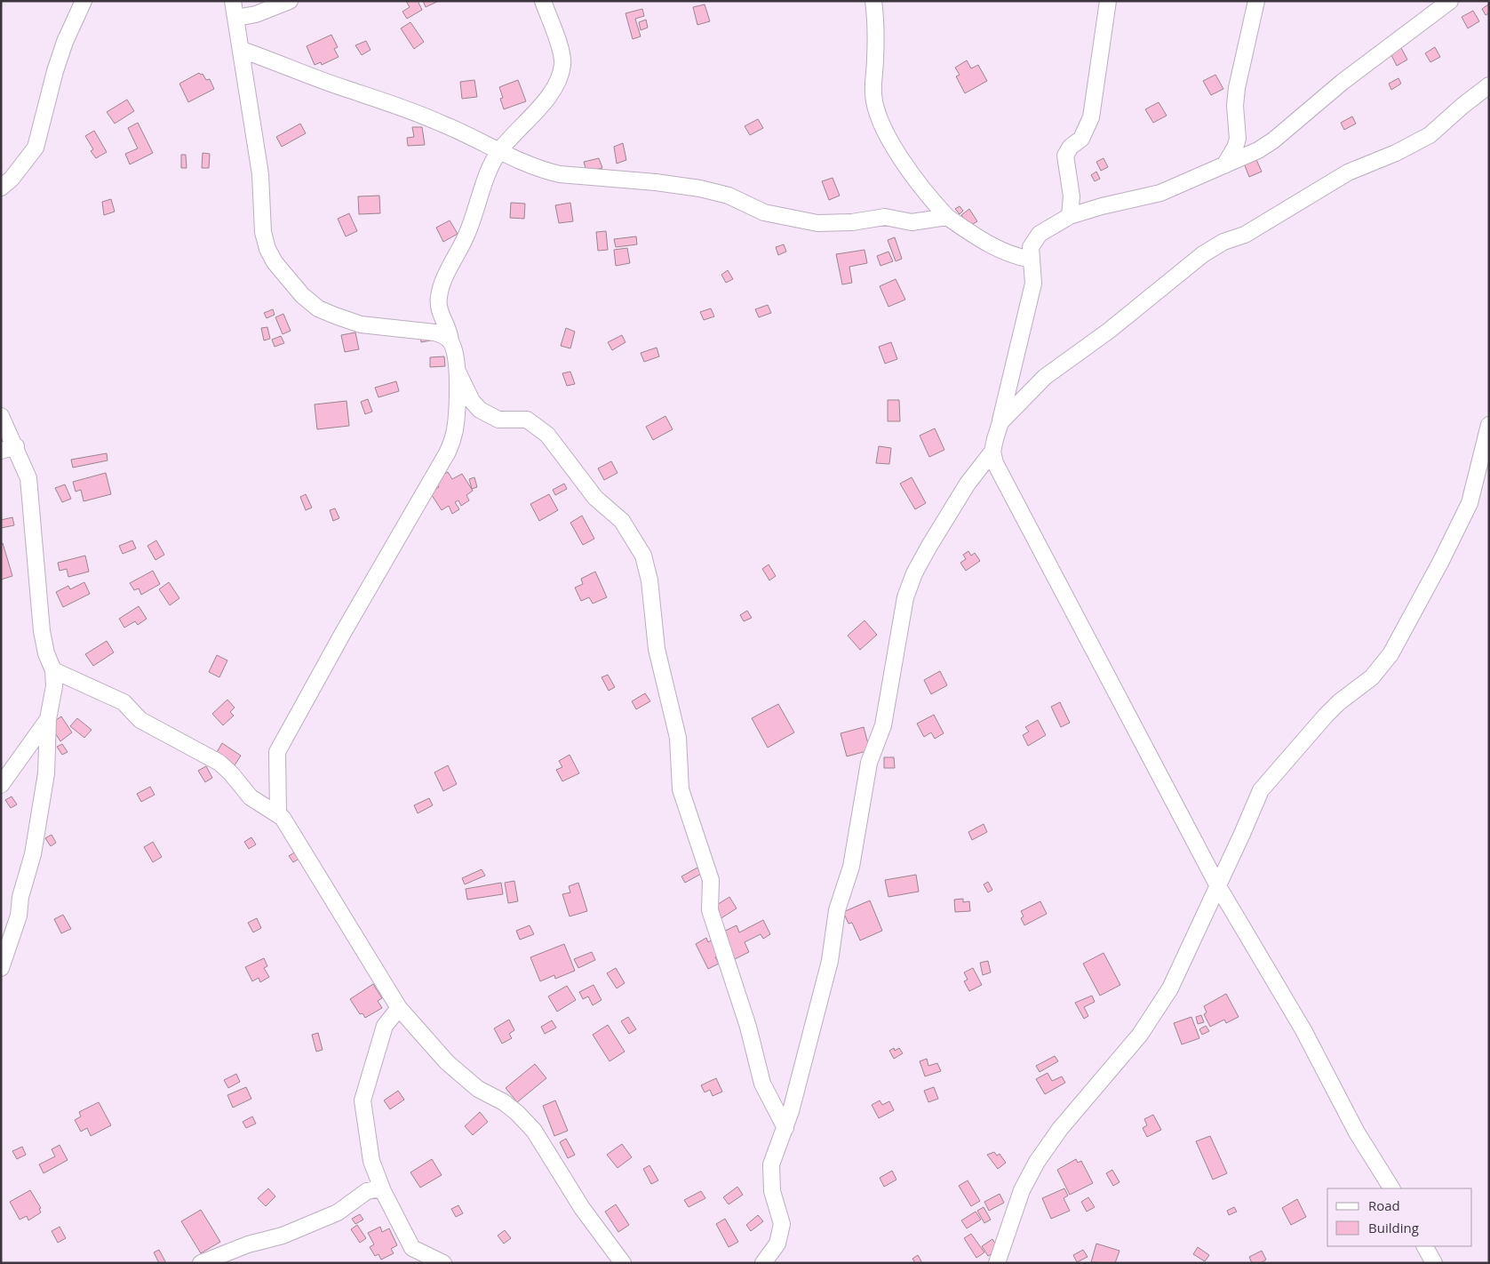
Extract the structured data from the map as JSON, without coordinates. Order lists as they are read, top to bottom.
{
  "legend": ["Road", "Building"]
}
